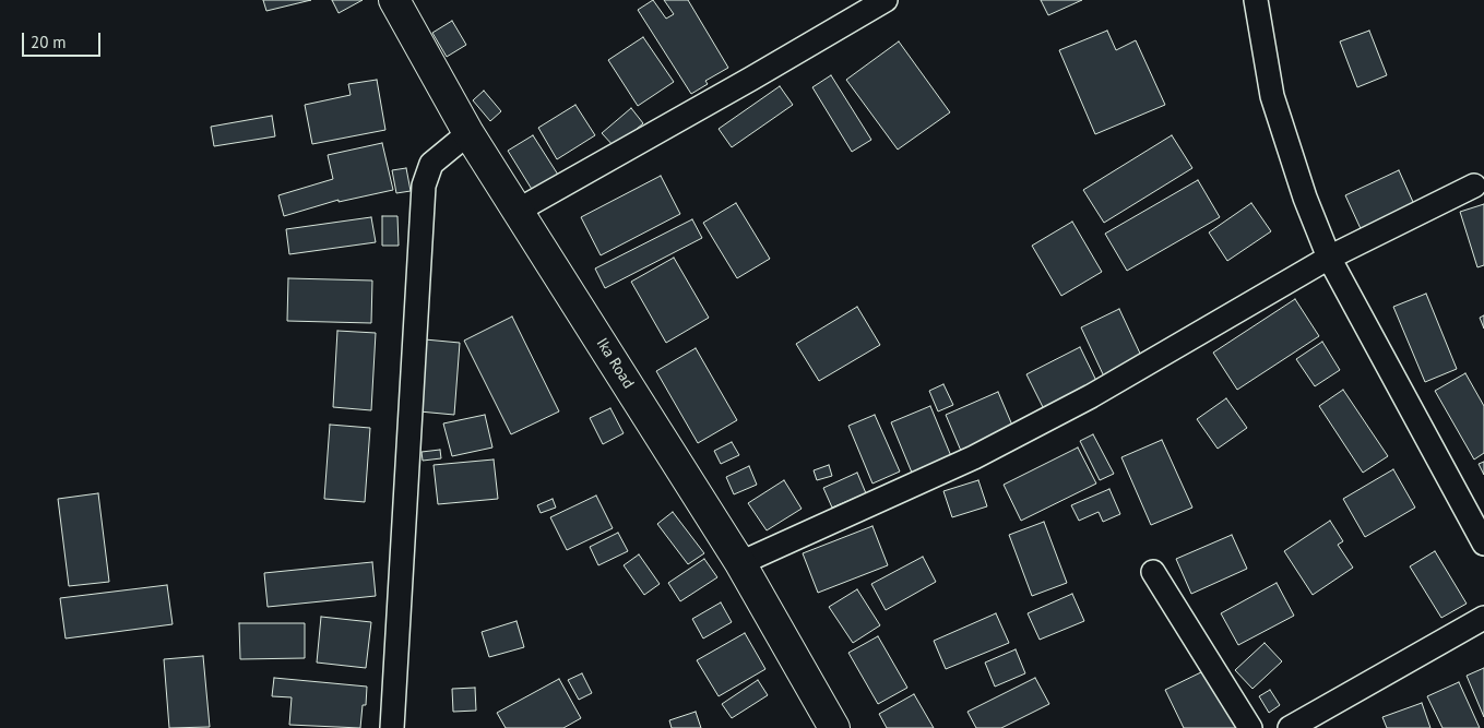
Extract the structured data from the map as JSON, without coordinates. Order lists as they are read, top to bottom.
{
  "streets": {
    "street": ["Ika Road"]
  },
  "scale_bar": "20 m"
}
